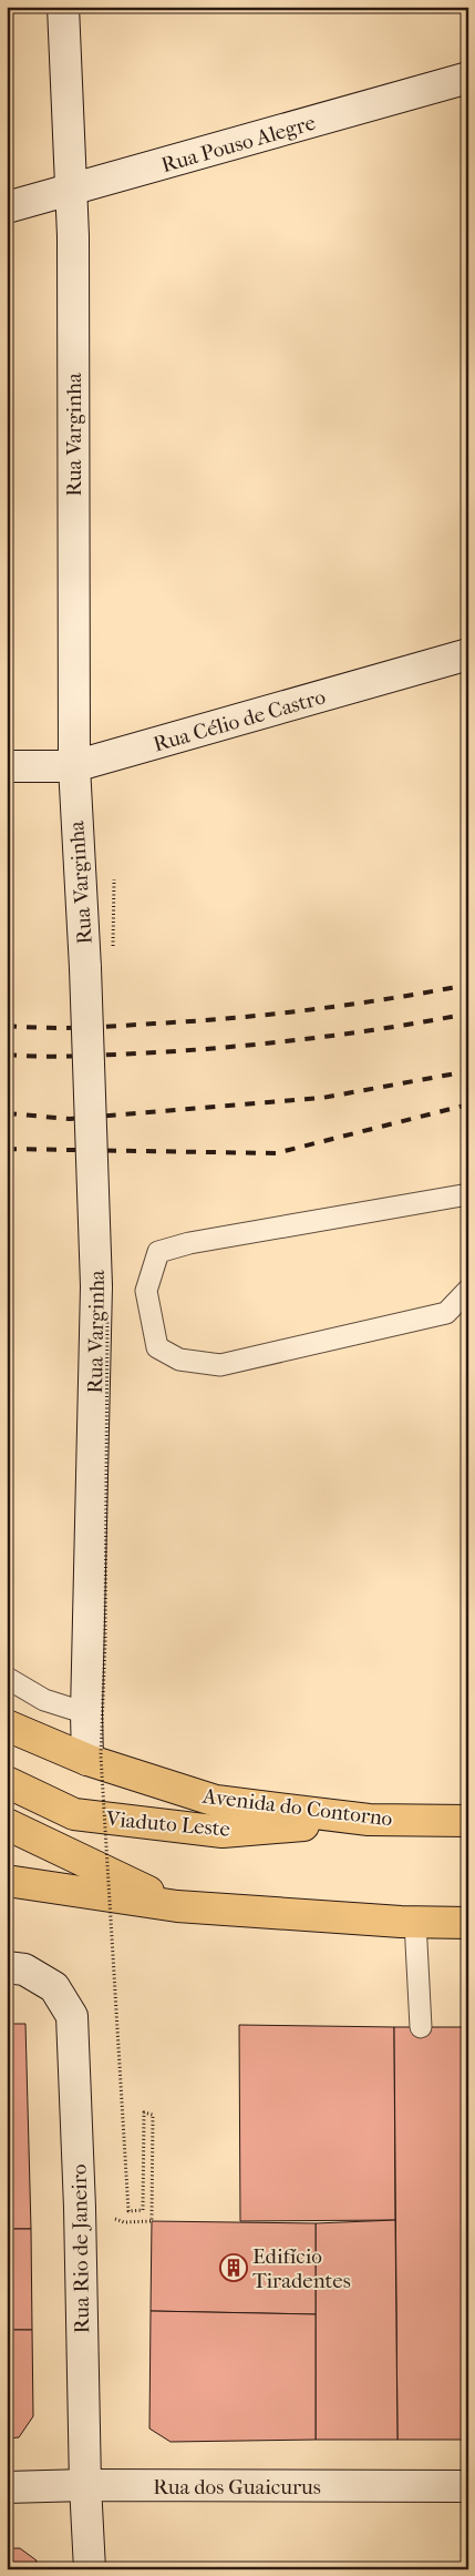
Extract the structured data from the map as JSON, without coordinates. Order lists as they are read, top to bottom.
{
  "streets": {
    "main road": ["Avenida do Contorno", "Viaduto Leste"],
    "street": [
      "Rua Pouso Alegre",
      "Rua Varginha",
      "Rua Célio de Castro",
      "Rua Rio de Janeiro",
      "Rua dos Guaicurus"
    ]
  },
  "crossings": [
    ["Rua Pouso Alegre", "Rua Varginha"],
    ["Rua Varginha", "Rua Célio de Castro"],
    ["Rua Varginha", "Avenida do Contorno"],
    ["Avenida do Contorno", "Viaduto Leste"],
    ["Rua Rio de Janeiro", "Rua dos Guaicurus"]
  ],
  "places": {
    "building": ["Edifício Tiradentes"]
  }
}
